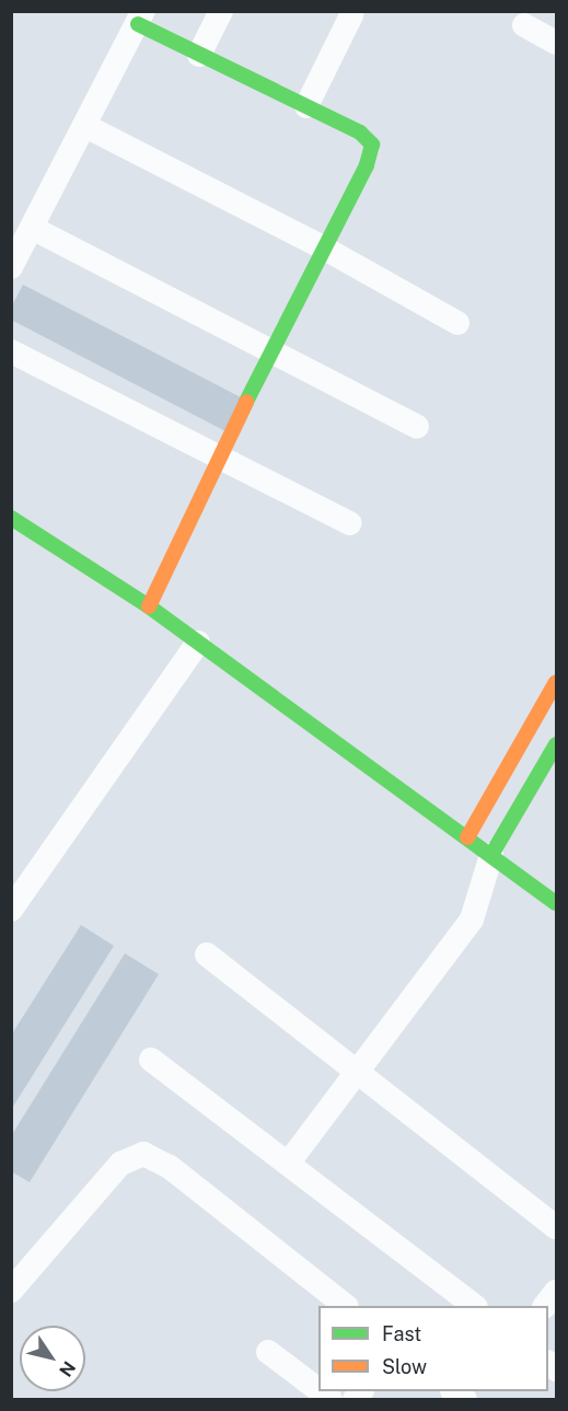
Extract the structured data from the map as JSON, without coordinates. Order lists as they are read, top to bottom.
{
  "legend": ["Fast", "Slow"],
  "north": "bottom right"
}
